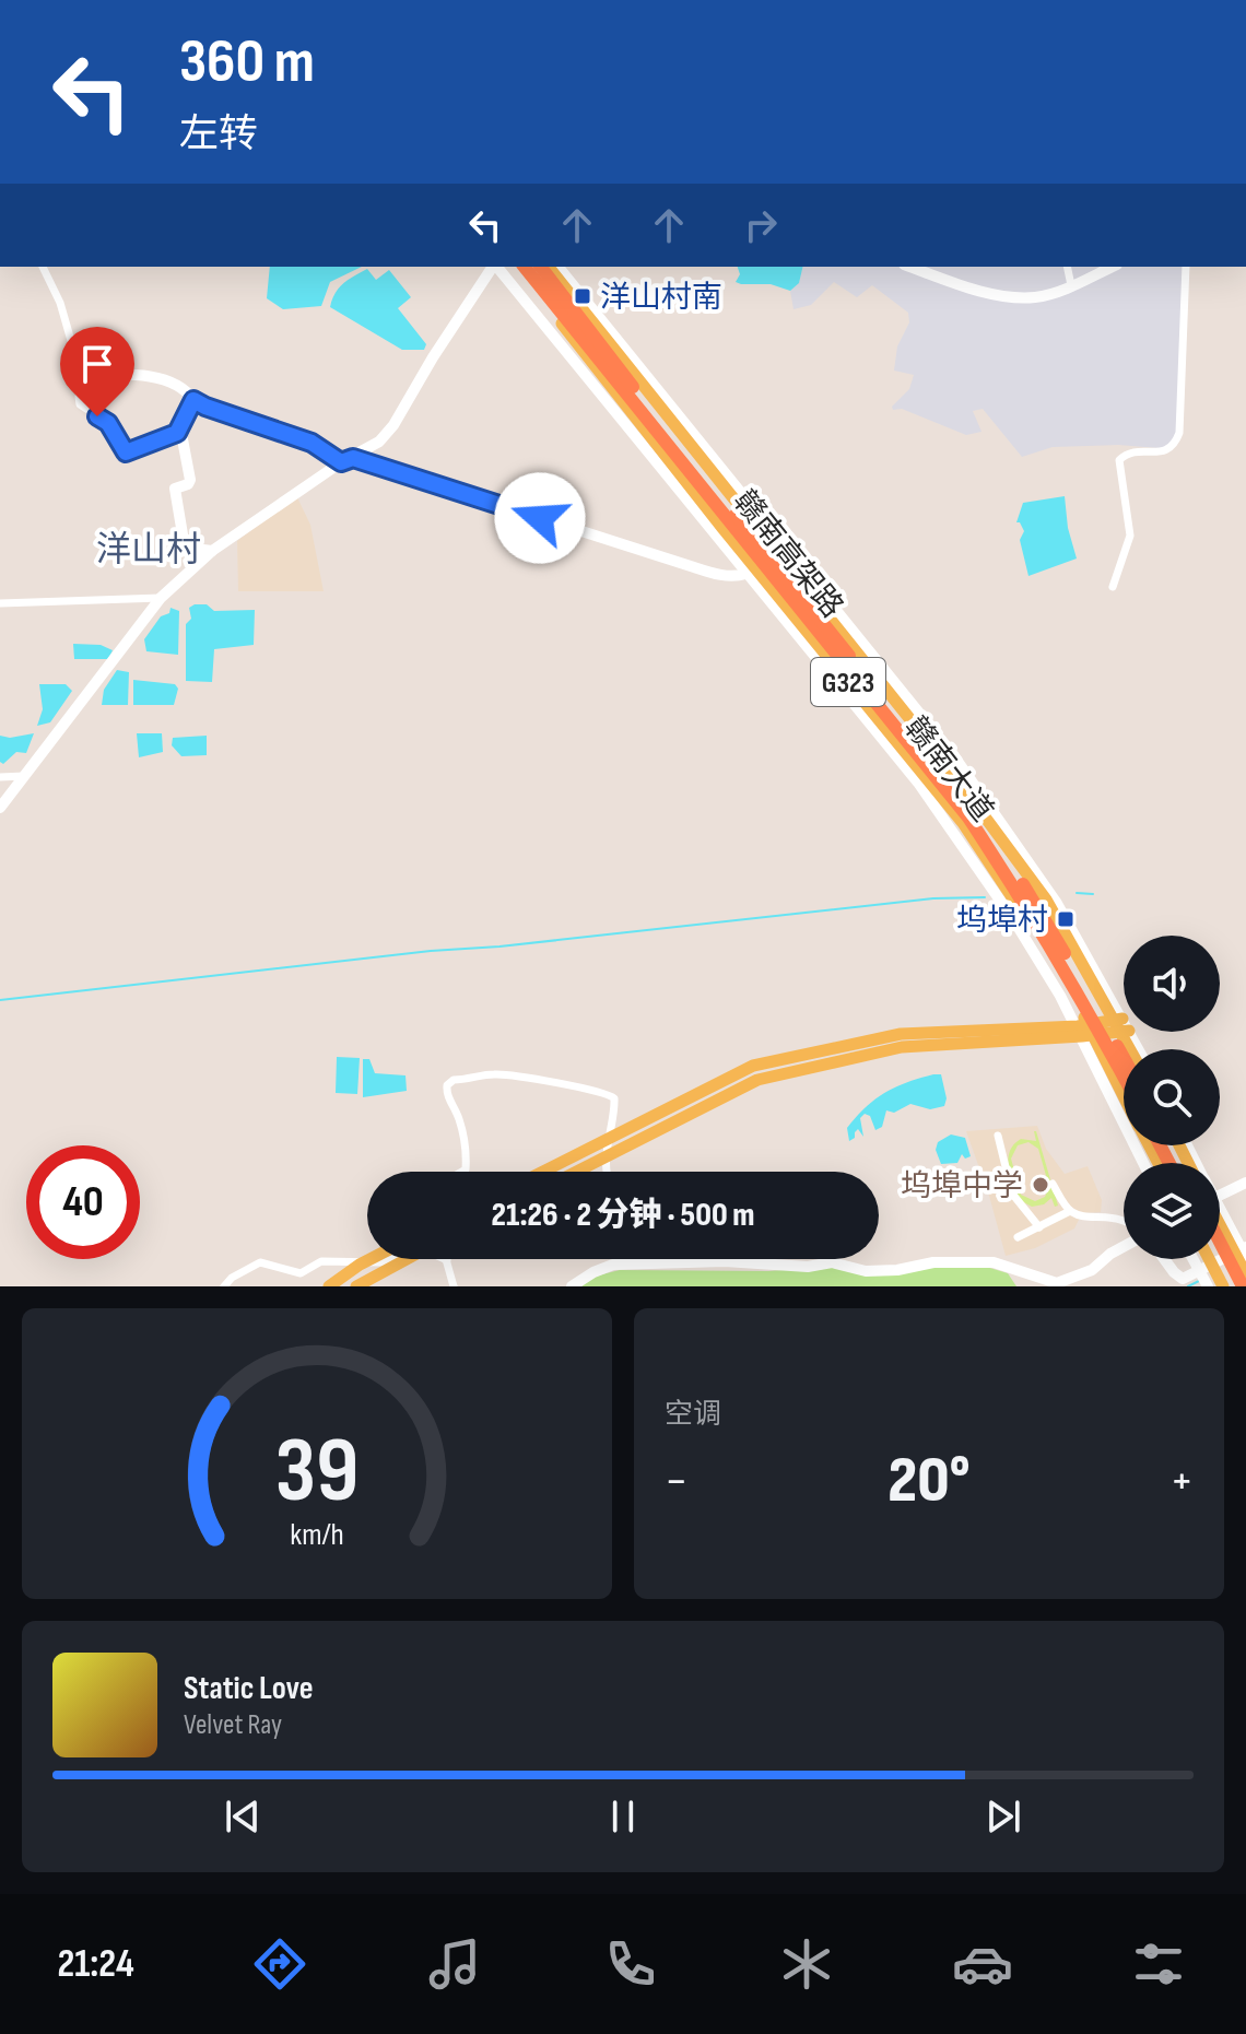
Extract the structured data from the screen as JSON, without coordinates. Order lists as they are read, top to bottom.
{
  "streets": {
    "highway": ["赣南高架路"],
    "main road": ["G323", "赣南大道"]
  },
  "districts": ["洋山村"],
  "places": {
    "transit": ["洋山村南", "坞埠村"],
    "other": ["坞埠中学"]
  },
  "page": {
    "turn": ["360 m", "左转"],
    "limit": "40",
    "trip": "21:26 · 2 分钟 · 500 m",
    "tile": "空调",
    "heat": ["−", "20°", "+"],
    "song": ["Static Love", "Velvet Ray"],
    "tabs": "21:24",
    "gauge": ["39", "km/h"]
  }
}
